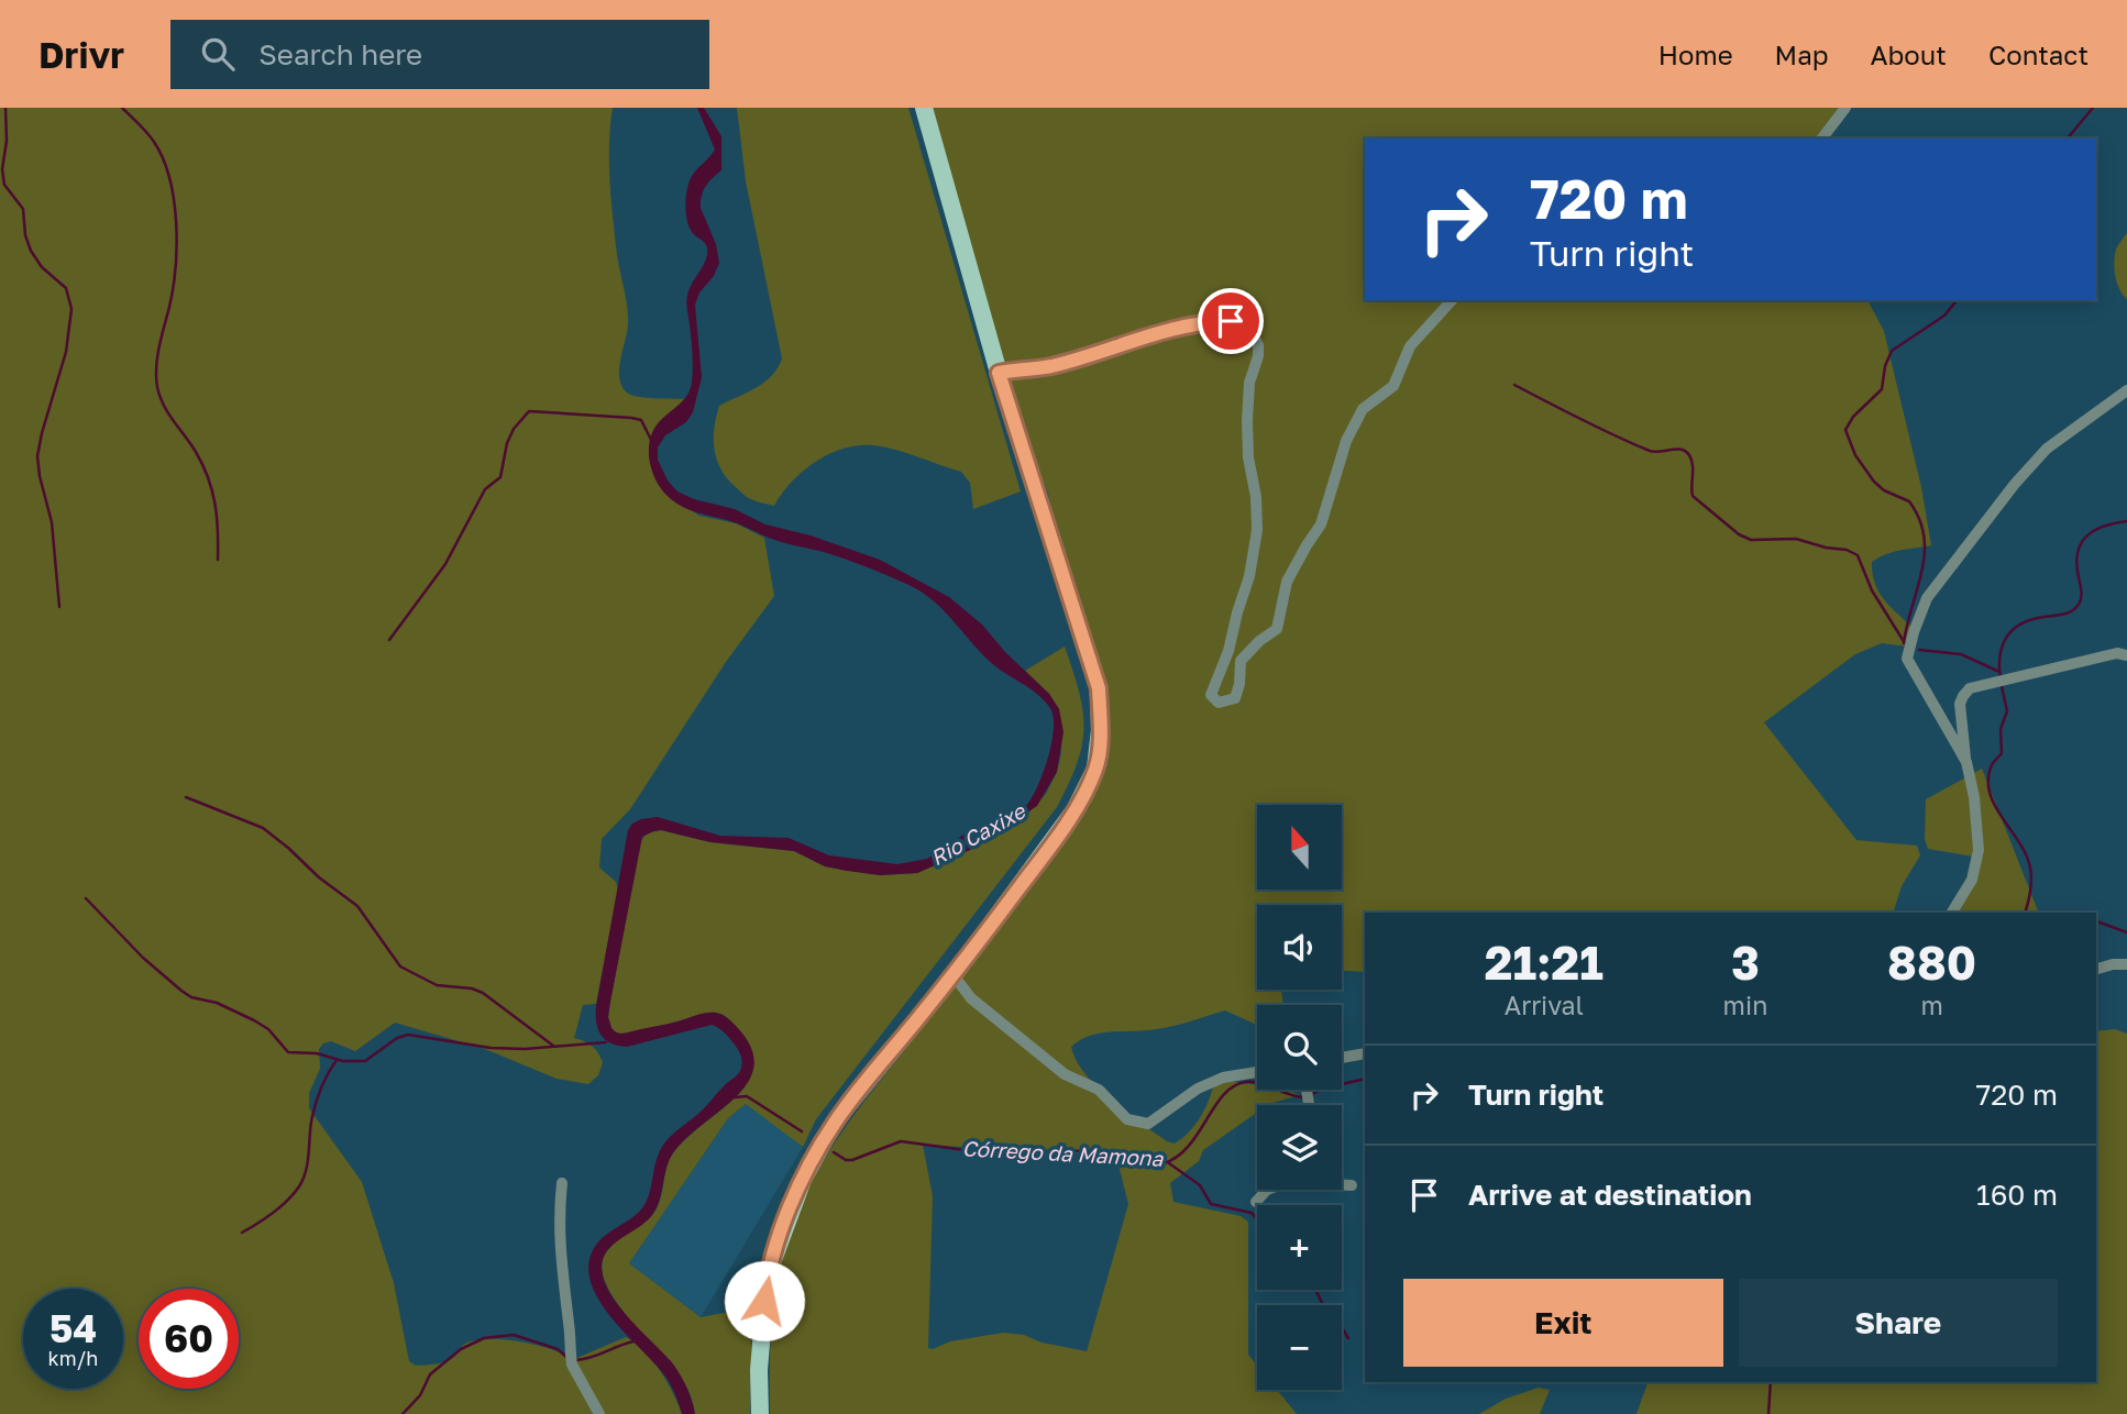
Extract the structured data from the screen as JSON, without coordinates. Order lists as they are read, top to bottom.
{
  "water": ["Rio Caxixe", "Córrego da Mamona"],
  "north": "top",
  "page": {
    "header": "Drivr",
    "search": "Search here",
    "nav": [
      "Home",
      "Map",
      "About",
      "Contact"
    ],
    "turn": ["720 m", "Turn right"],
    "map_buttons": ["+", "−"],
    "eta": [
      "21:21",
      "Arrival",
      "3",
      "min",
      "880",
      "m"
    ],
    "list": [
      {
        "name": "Turn right",
        "value": "720 m"
      },
      {
        "name": "Arrive at destination",
        "value": "160 m"
      }
    ],
    "buttons": ["Exit", "Share"],
    "speed": "54 km/h",
    "limit": "60"
  }
}
